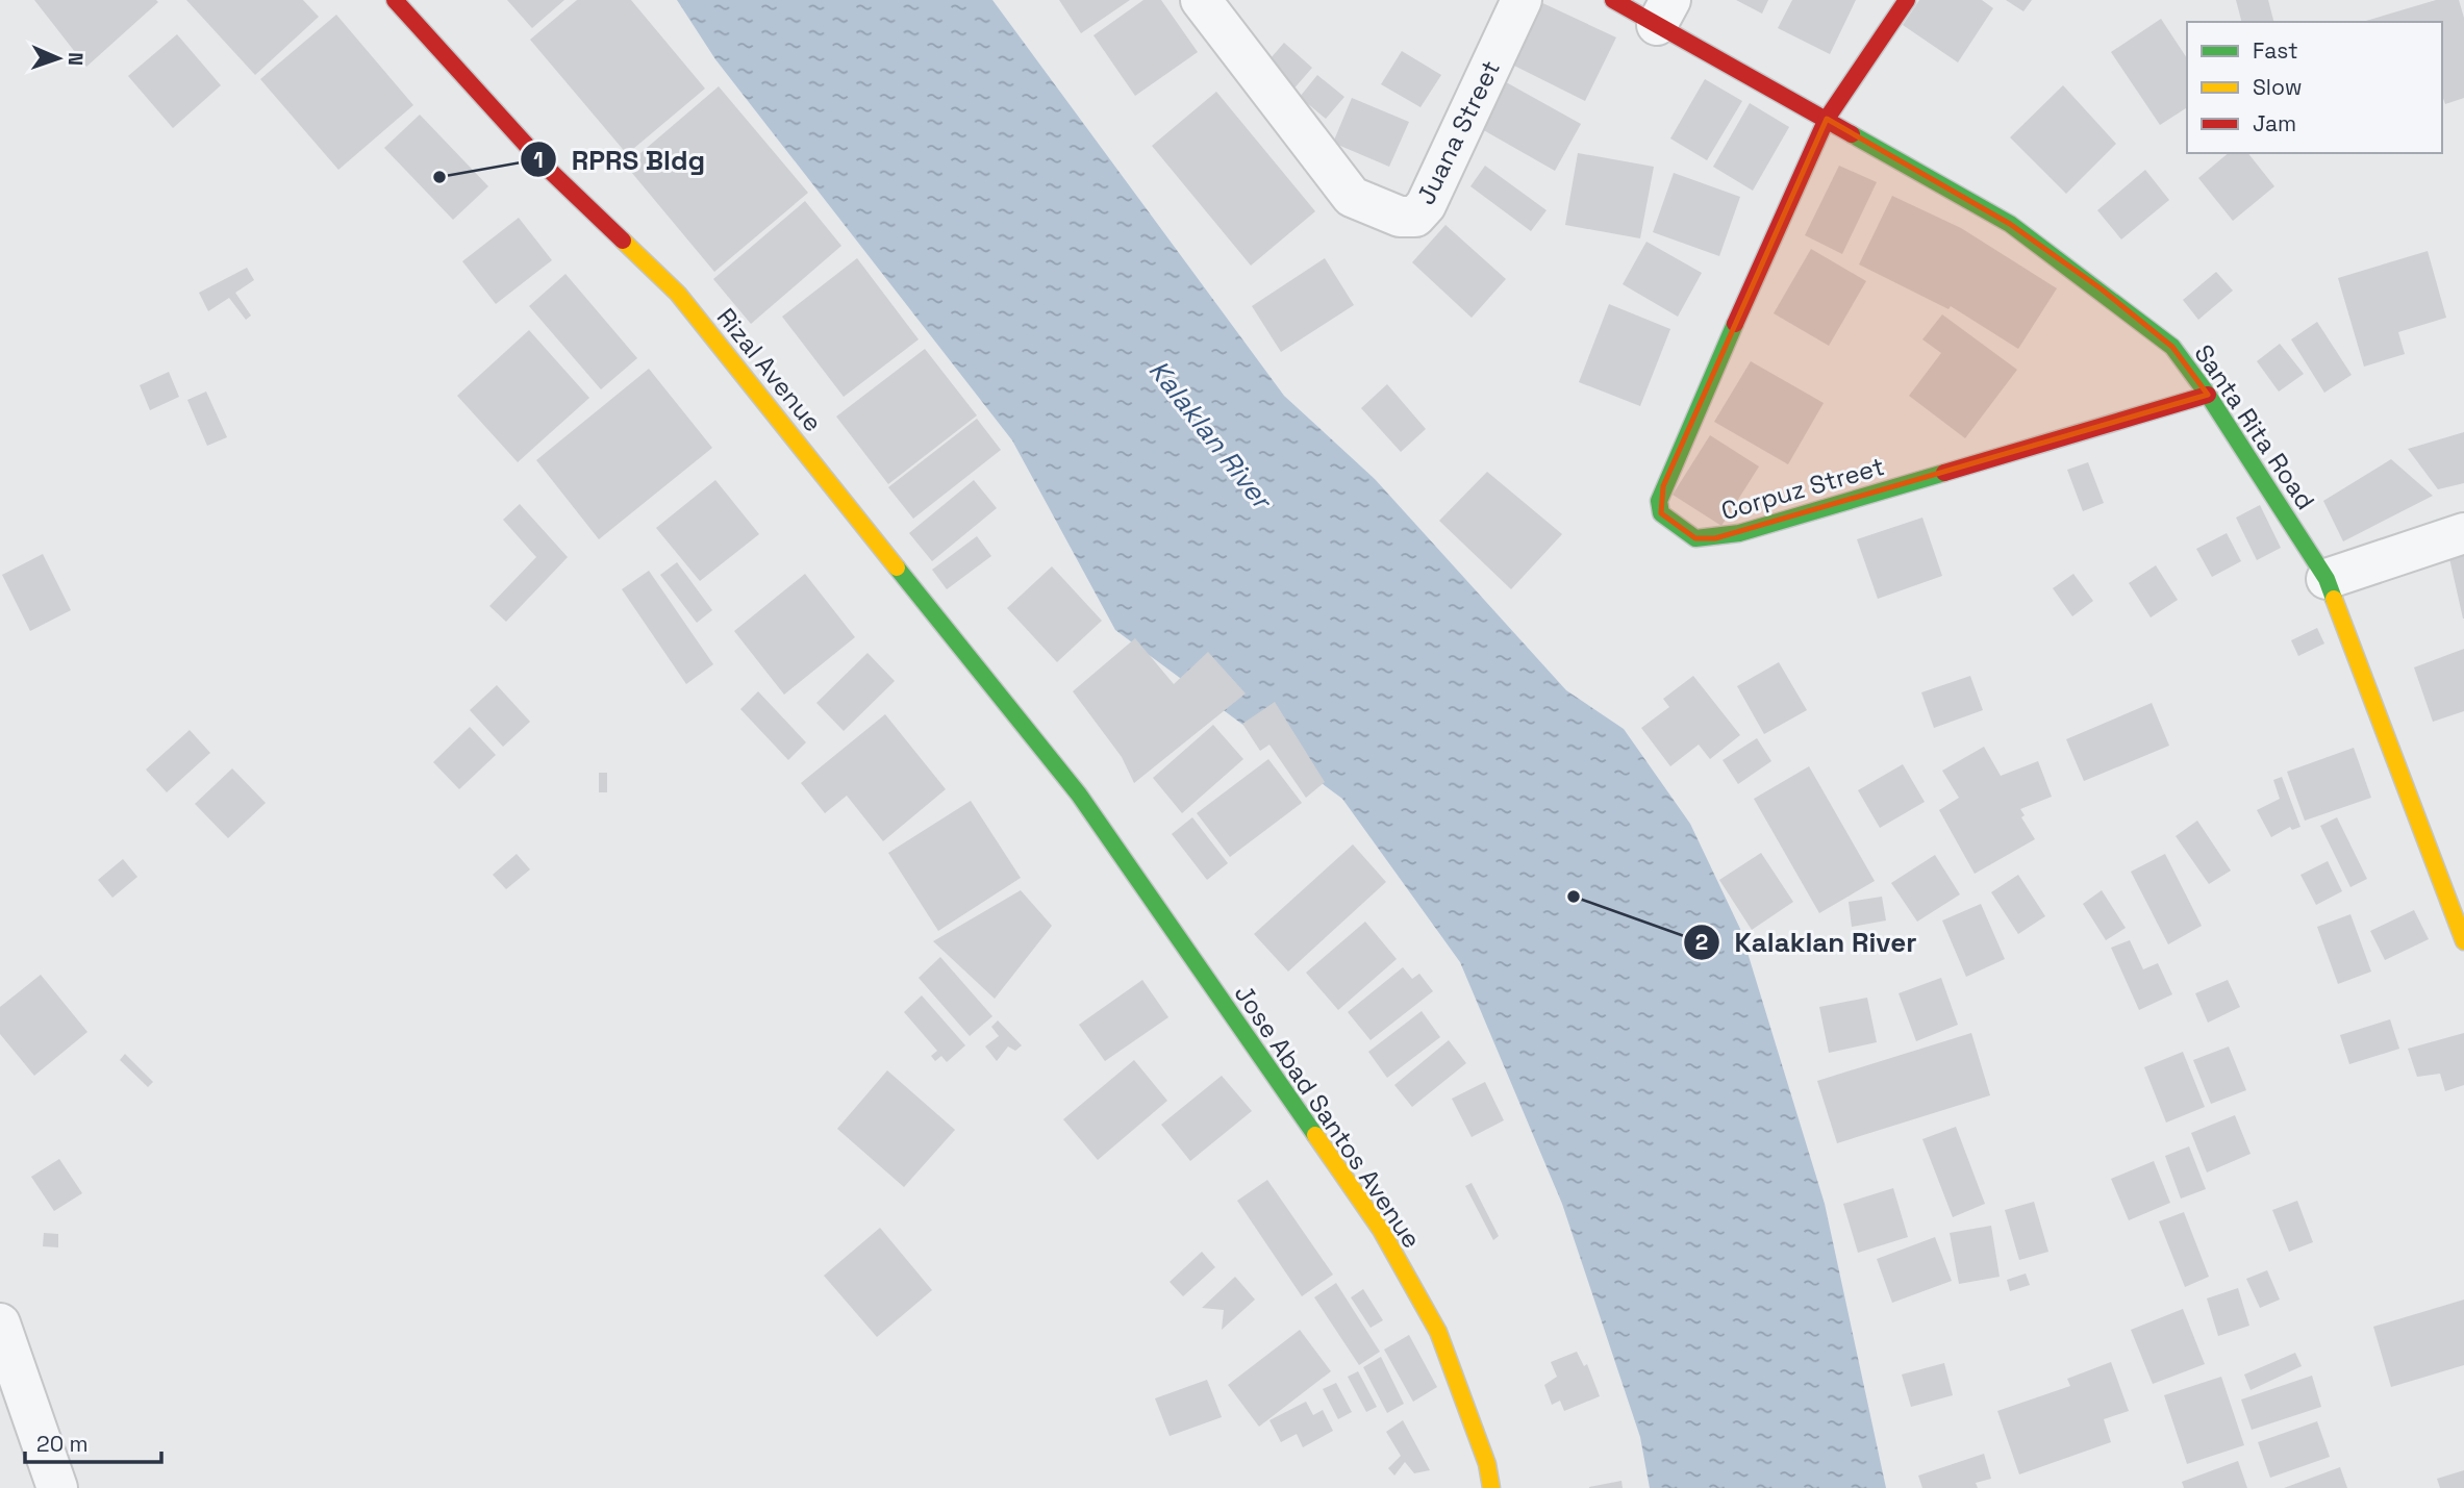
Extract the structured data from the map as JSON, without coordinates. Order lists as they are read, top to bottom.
{
  "streets": {
    "main road": [
      "Rizal Avenue",
      "Santa Rita Road",
      "Corpuz Street",
      "Jose Abad Santos Avenue"
    ],
    "street": ["Juana Street"]
  },
  "crossings": [
    ["Rizal Avenue", "Jose Abad Santos Avenue"],
    ["Santa Rita Road", "Corpuz Street"]
  ],
  "water": ["Kalaklan River"],
  "places": ["RPRS Bldg", "Kalaklan River"],
  "legend": ["Fast", "Slow", "Jam"],
  "scale_bar": "20 m",
  "north": "right"
}
